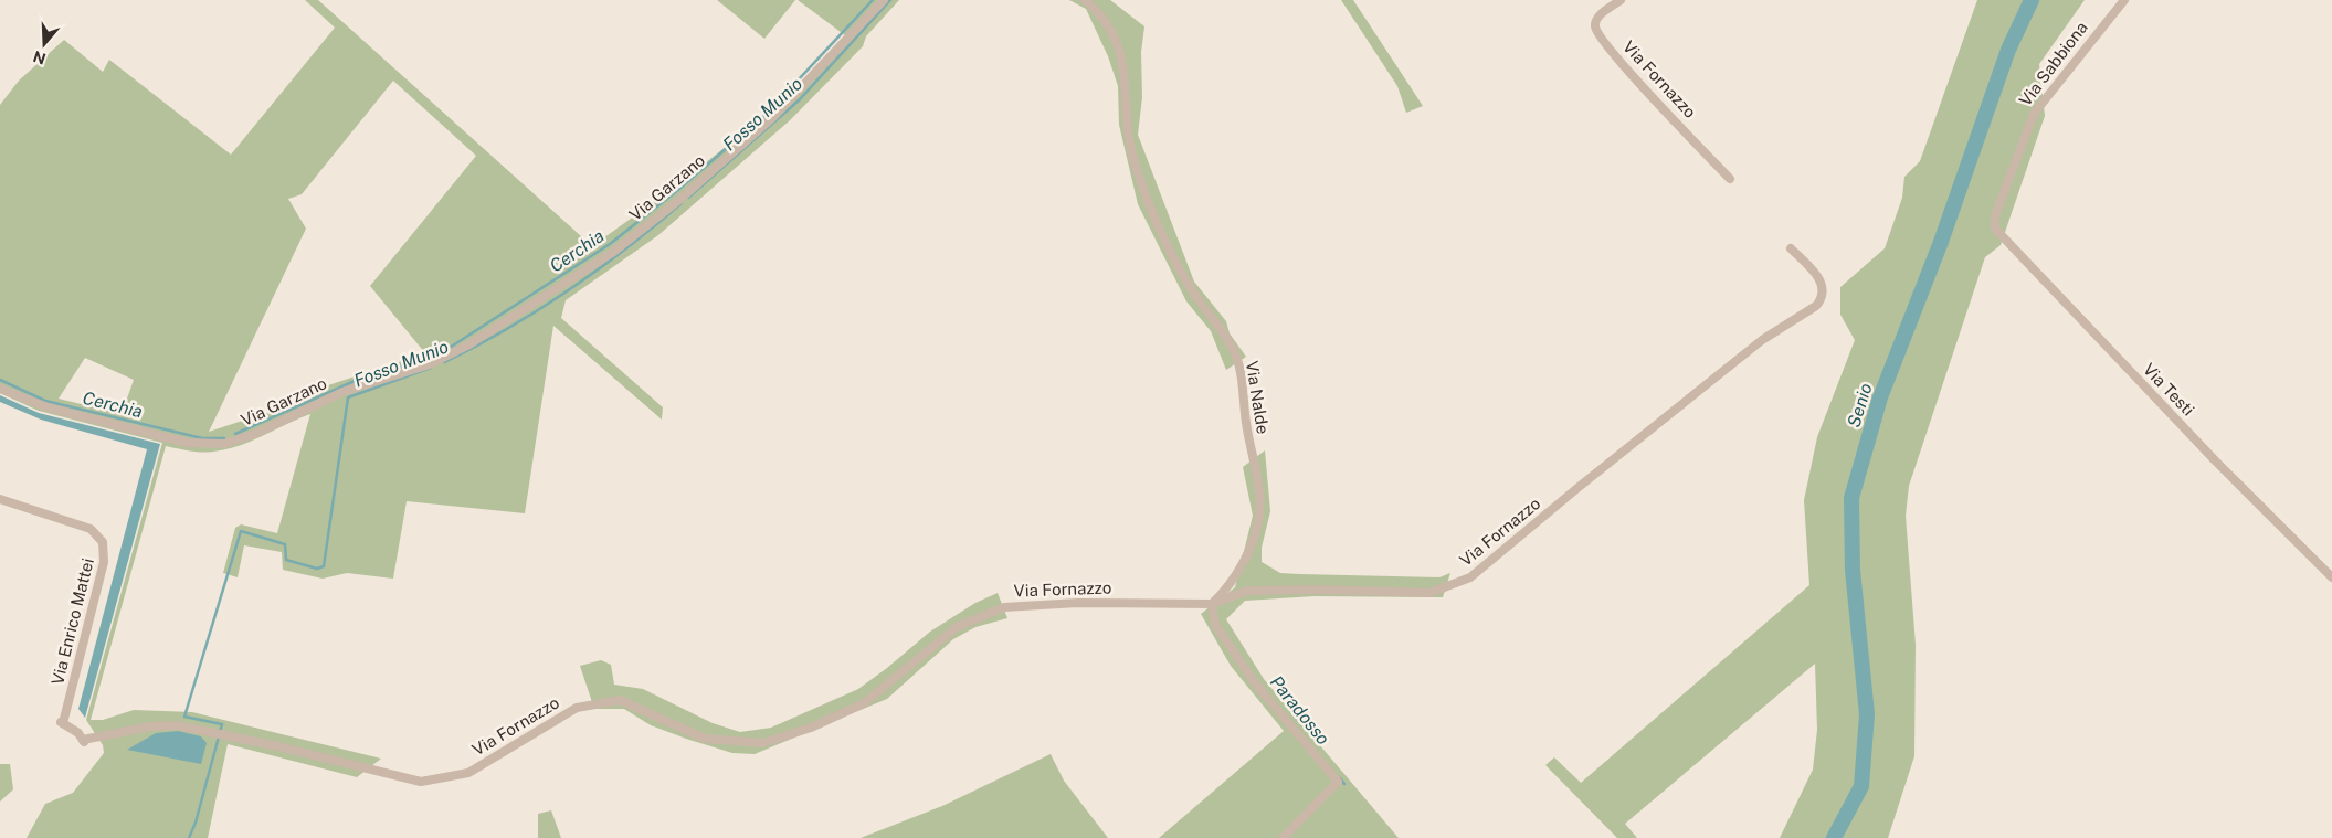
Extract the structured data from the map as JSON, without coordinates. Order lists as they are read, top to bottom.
{
  "streets": {
    "street": [
      "Via Sabbiona",
      "Via Fornazzo",
      "Via Garzano",
      "Via Testi",
      "Via Nalde",
      "Via Enrico Mattei"
    ]
  },
  "crossings": [
    ["Via Sabbiona", "Via Testi"],
    ["Via Fornazzo", "Via Nalde"],
    ["Via Fornazzo", "Via Enrico Mattei"]
  ],
  "water": [
    "Fosso Munio",
    "Cerchia",
    "Senio",
    "Paradosso"
  ],
  "north": "bottom"
}
